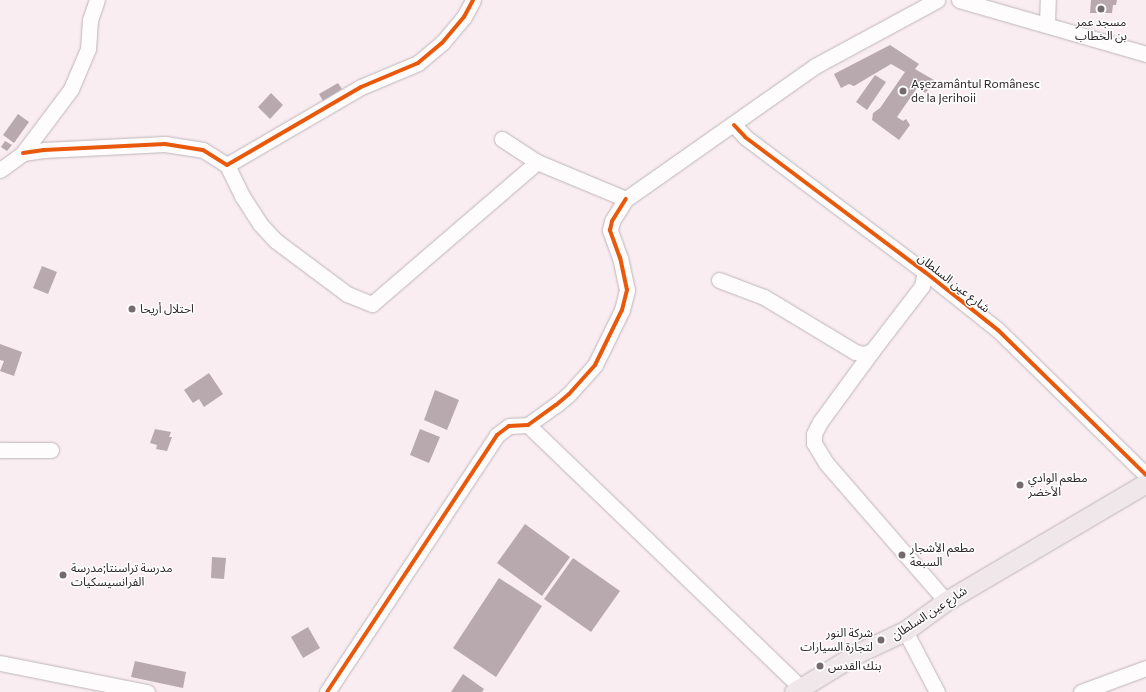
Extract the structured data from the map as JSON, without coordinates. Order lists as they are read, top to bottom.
{
  "streets": {
    "main road": ["شارع عين السلطان"]
  },
  "places": [
    "مسجد عمر بن الخطاب",
    "Aşezamântul Românesc de la Jerihoii",
    "احتلال أريحا",
    "مطعم الوادي الأخضر",
    "مطعم الأشجار السبعة",
    "مدرسة تراسنتا;مدرسة الفرانسيسكيات",
    "شركة النور لتجارة السيارات",
    "بنك القدس"
  ]
}
